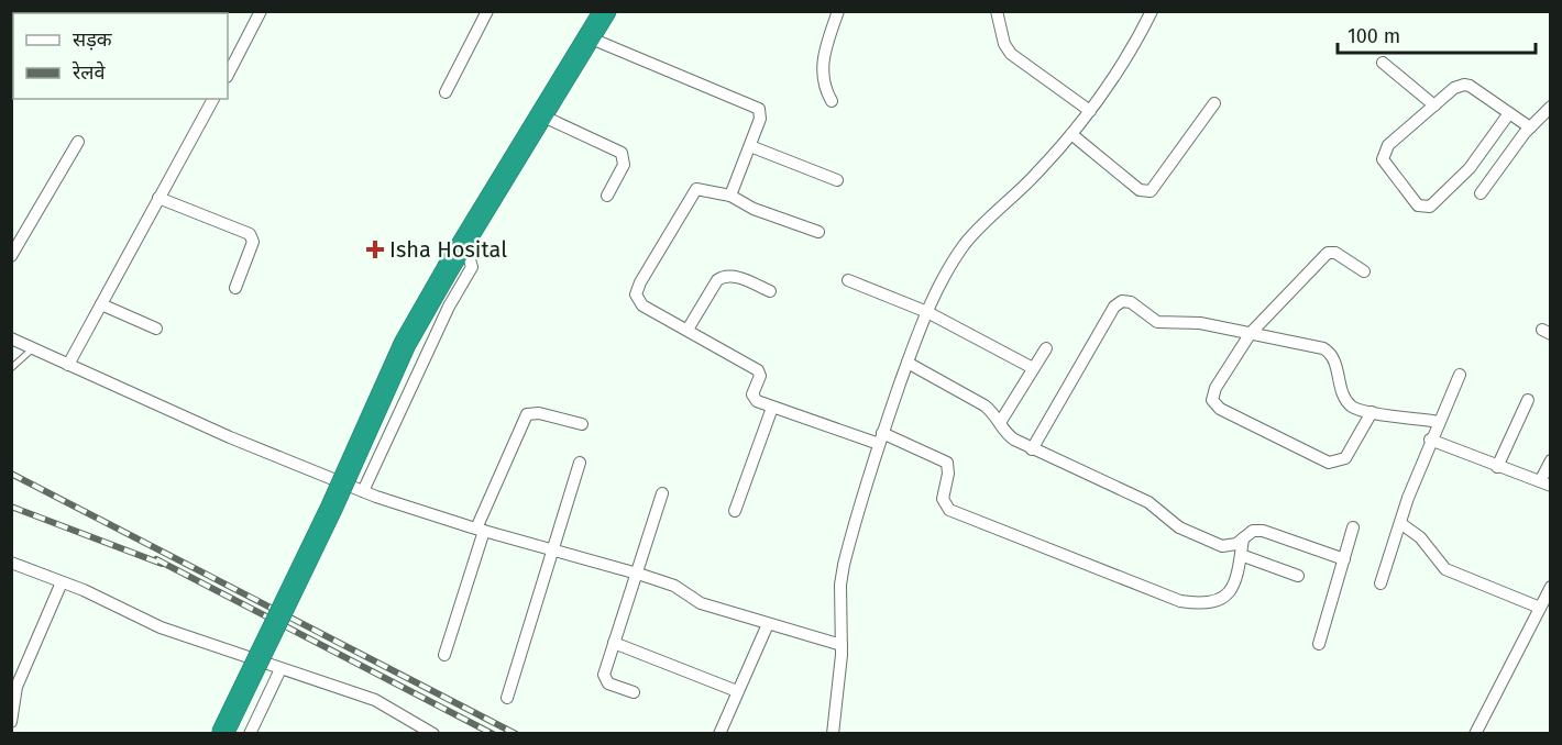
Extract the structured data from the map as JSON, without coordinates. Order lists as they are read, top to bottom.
{
  "places": {
    "health": ["Isha Hosital"]
  },
  "legend": ["सड़क", "रेलवे"],
  "scale_bar": "100 m"
}
